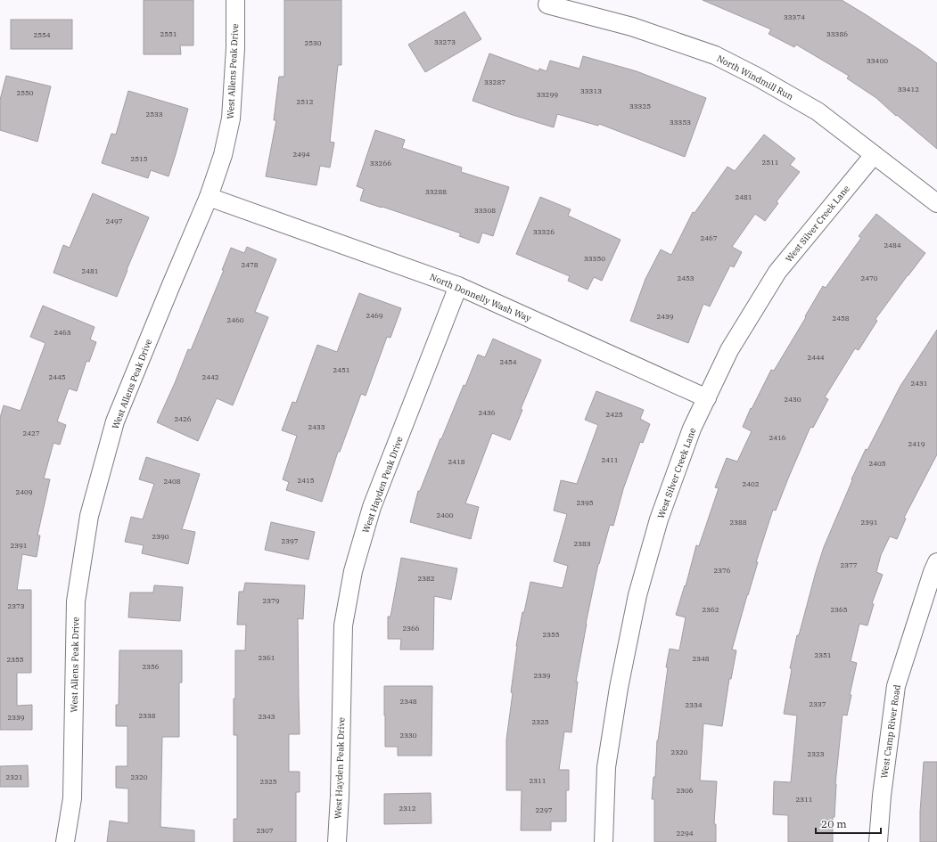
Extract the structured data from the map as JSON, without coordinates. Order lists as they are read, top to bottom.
{
  "streets": {
    "street": [
      "West Allens Peak Drive",
      "North Windmill Run",
      "West Silver Creek Lane",
      "North Donnelly Wash Way",
      "West Hayden Peak Drive",
      "West Camp River Road"
    ]
  },
  "crossings": [
    ["West Allens Peak Drive", "North Donnelly Wash Way"],
    ["North Windmill Run", "West Silver Creek Lane"],
    ["West Silver Creek Lane", "North Donnelly Wash Way"],
    ["North Donnelly Wash Way", "West Hayden Peak Drive"]
  ],
  "house_numbers": [
    "33374",
    "2551",
    "33386",
    "2554",
    "33273",
    "2530",
    "33400",
    "33287",
    "33412",
    "33313",
    "2550",
    "33299",
    "2512",
    "33325",
    "2533",
    "33353",
    "2494",
    "2515",
    "2511",
    "33266",
    "33288",
    "2481",
    "33308",
    "2497",
    "33326",
    "2467",
    "2484",
    "33350",
    "2478",
    "2481",
    "2453",
    "2470",
    "2469",
    "2439",
    "2458",
    "2460",
    "2463",
    "2444",
    "2454",
    "2451",
    "2445",
    "2442",
    "2431",
    "2430",
    "2436",
    "2425",
    "2426",
    "2433",
    "2427",
    "2416",
    "2419",
    "2411",
    "2418",
    "2405",
    "2415",
    "2408",
    "2402",
    "2409",
    "2395",
    "2400",
    "2388",
    "2391",
    "2390",
    "2397",
    "2383",
    "2391",
    "2377",
    "2376",
    "2382",
    "2379",
    "2373",
    "2362",
    "2365",
    "2366",
    "2355",
    "2351",
    "2361",
    "2348",
    "2355",
    "2356",
    "2339",
    "2348",
    "2337",
    "2334",
    "2338",
    "2343",
    "2339",
    "2325",
    "2330",
    "2320",
    "2323",
    "2321",
    "2320",
    "2311",
    "2325",
    "2306",
    "2311",
    "2312",
    "2297",
    "2307",
    "2294"
  ],
  "scale_bar": "20 m"
}
